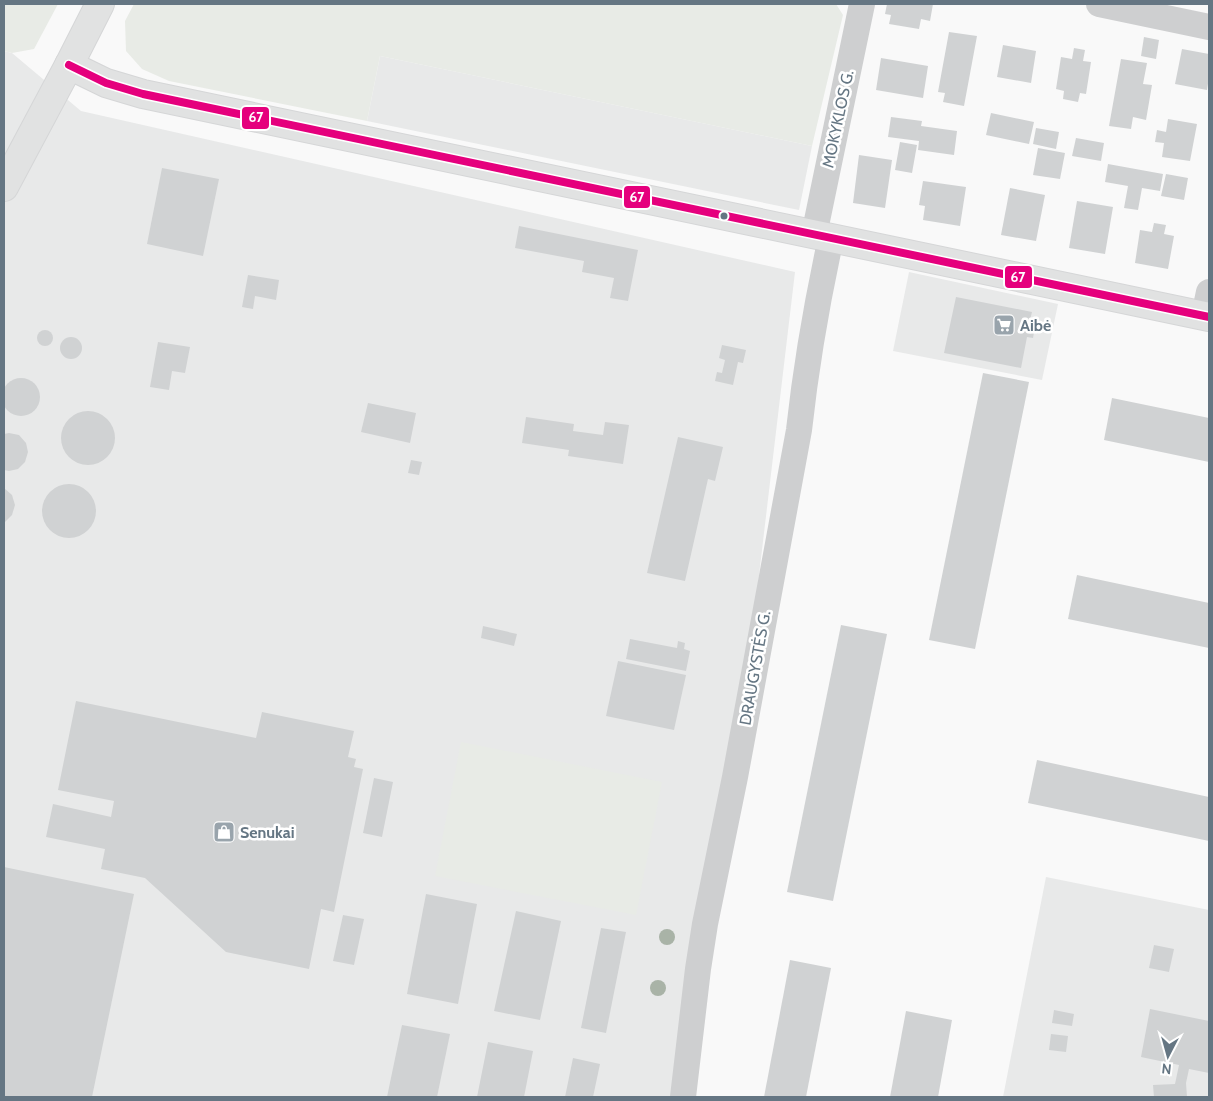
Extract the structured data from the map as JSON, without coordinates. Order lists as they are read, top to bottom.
{
  "streets": {
    "street": ["MOKYKLOS G.", "DRAUGYSTĖS G."]
  },
  "crossings": [
    ["MOKYKLOS G.", "DRAUGYSTĖS G."]
  ],
  "places": {
    "supermarket": ["Aibė"],
    "shop": ["Senukai"]
  },
  "lines": ["transit line 67"],
  "north": "bottom"
}
